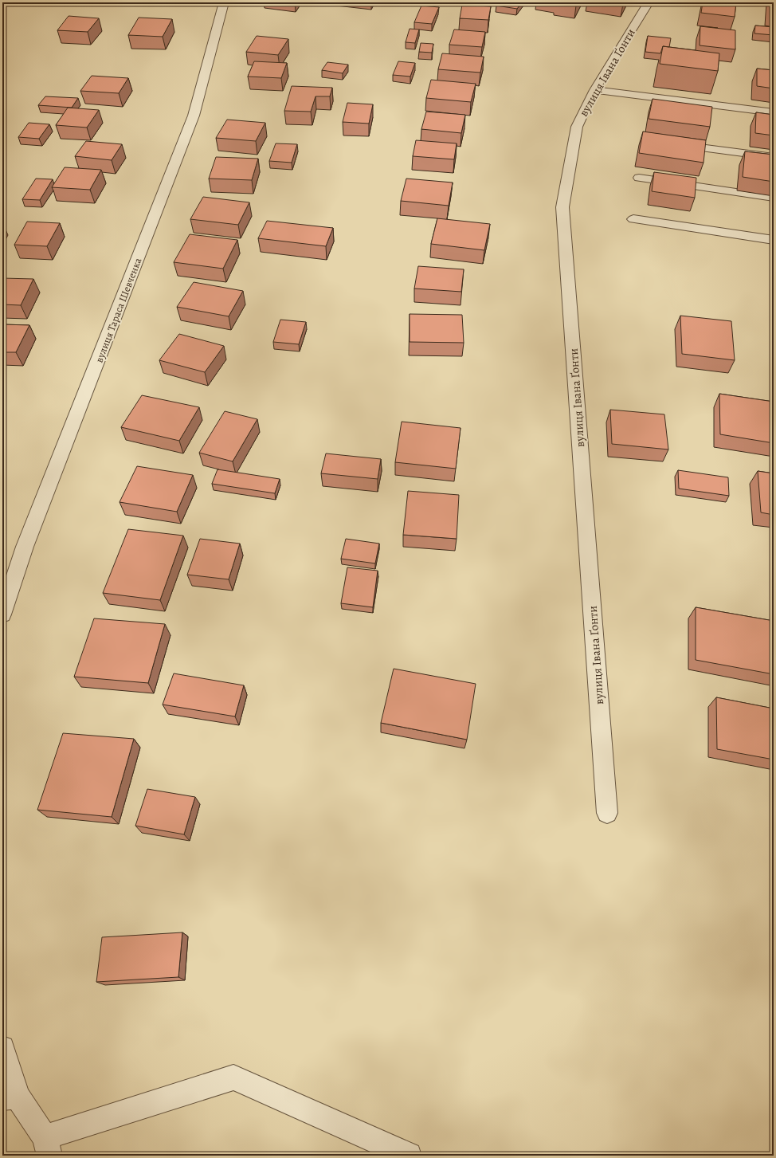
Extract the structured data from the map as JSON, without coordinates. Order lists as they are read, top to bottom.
{
  "streets": {
    "street": ["вулиця Івана Ґонти", "вулиця Тараса Шевченка"]
  }
}
